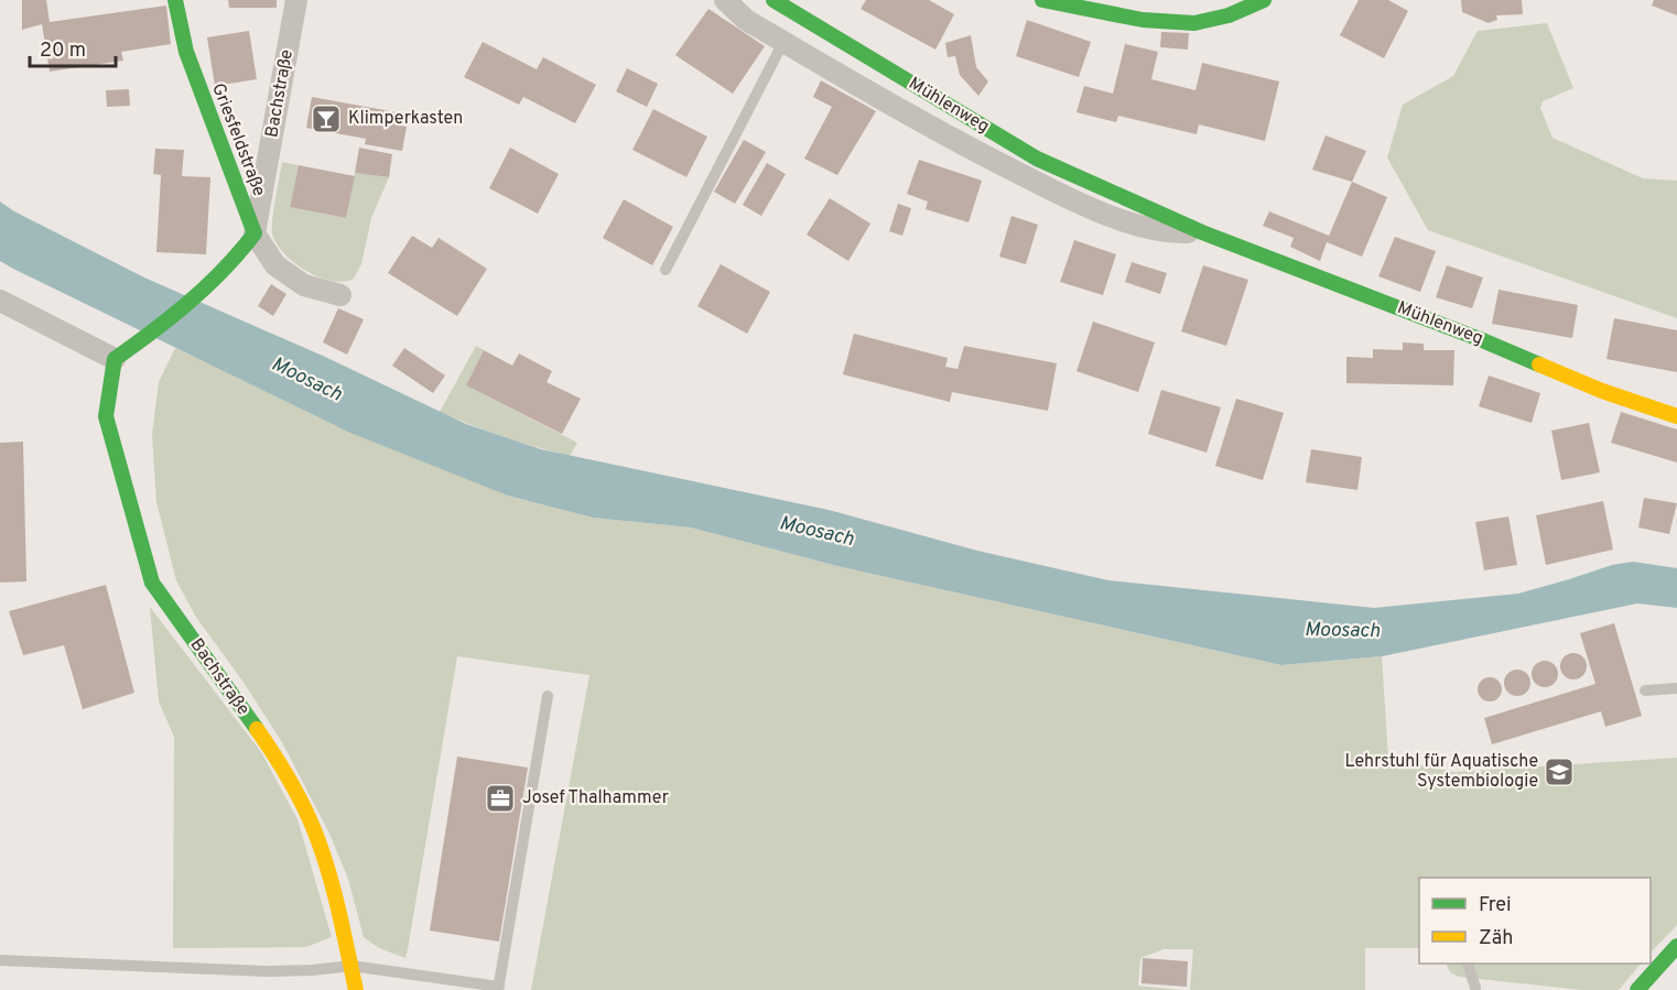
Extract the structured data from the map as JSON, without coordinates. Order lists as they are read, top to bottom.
{
  "streets": {
    "street": ["Bachstraße", "Mühlenweg", "Griesfeldstraße"]
  },
  "crossings": [
    ["Bachstraße", "Griesfeldstraße"]
  ],
  "water": ["Moosach"],
  "places": {
    "bar": ["Klimperkasten"],
    "school or university": ["Lehrstuhl für Aquatische Systembiologie"],
    "office": ["Josef Thalhammer"]
  },
  "legend": ["Frei", "Zäh"],
  "scale_bar": "20 m"
}
